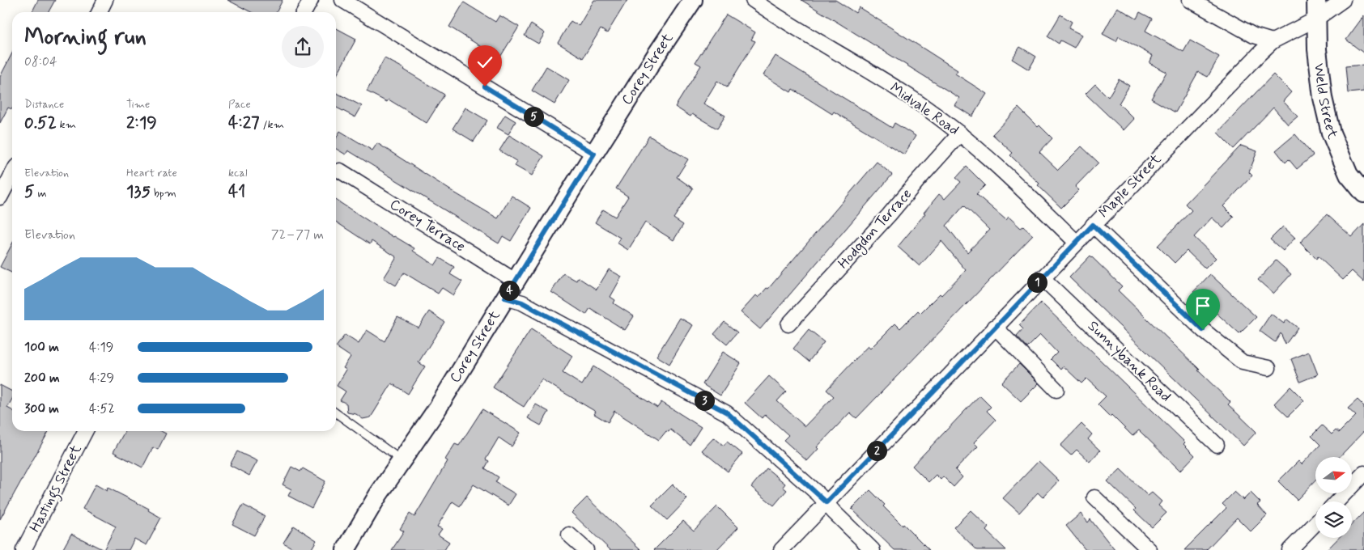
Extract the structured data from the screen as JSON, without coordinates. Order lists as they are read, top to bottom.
{
  "streets": {
    "street": [
      "Corey Street",
      "Weld Street",
      "Midvale Road",
      "Maple Street",
      "Corey Terrace",
      "Hodgdon Terrace",
      "Sunnybank Road",
      "Hastings Street"
    ]
  },
  "crossings": [
    ["Corey Street", "Corey Terrace"],
    ["Weld Street", "Maple Street"],
    ["Midvale Road", "Maple Street"],
    ["Midvale Road", "Hodgdon Terrace"],
    ["Maple Street", "Sunnybank Road"]
  ],
  "north": "right",
  "page": {
    "heading": ["Morning run", "08:04"],
    "stats": [
      ["Distance", "0.52 km"],
      ["Time", "2:19"],
      ["Pace", "4:27 /km"],
      ["Elevation", "5 m"],
      ["Heart rate", "135 bpm"],
      ["kcal", "41"]
    ],
    "pins": [
      "5",
      "1",
      "4",
      "3",
      "2"
    ],
    "chart": ["Elevation", "72–77 m"],
    "list": [
      {
        "name": "100 m",
        "note": "4:19"
      },
      {
        "name": "200 m",
        "note": "4:29"
      },
      {
        "name": "300 m",
        "note": "4:52"
      }
    ]
  }
}
